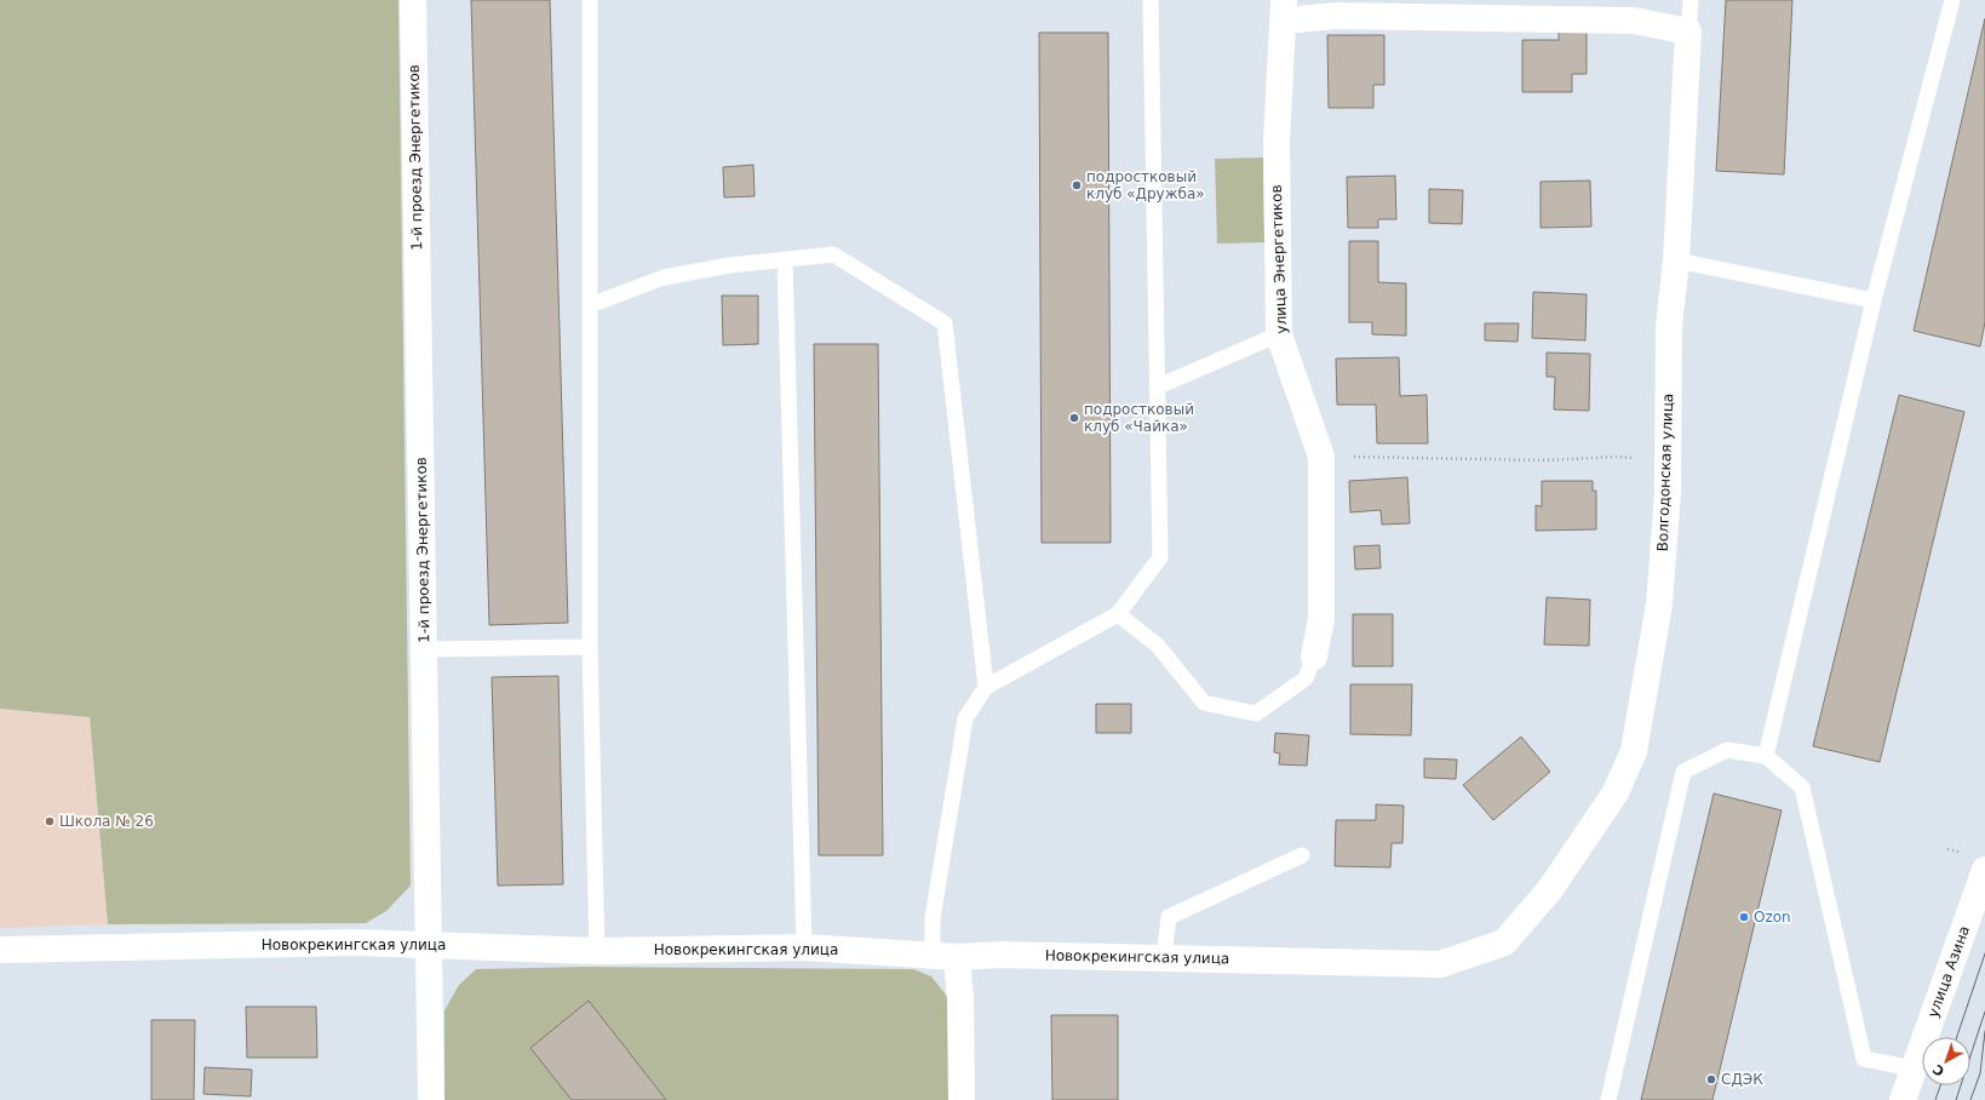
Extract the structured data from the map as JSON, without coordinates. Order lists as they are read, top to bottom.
{
  "streets": {
    "street": [
      "1-й проезд Энергетиков",
      "улица Энергетиков",
      "Волгодонская улица",
      "Новокрекингская улица",
      "улица Азина"
    ]
  },
  "crossings": [
    ["1-й проезд Энергетиков", "Новокрекингская улица"],
    ["Волгодонская улица", "Новокрекингская улица"]
  ],
  "places": [
    "подростковый клуб «Дружба»",
    "подростковый клуб «Чайка»",
    "Школа № 26",
    "Ozon",
    "СДЭК"
  ],
  "north": "bottom left"
}
